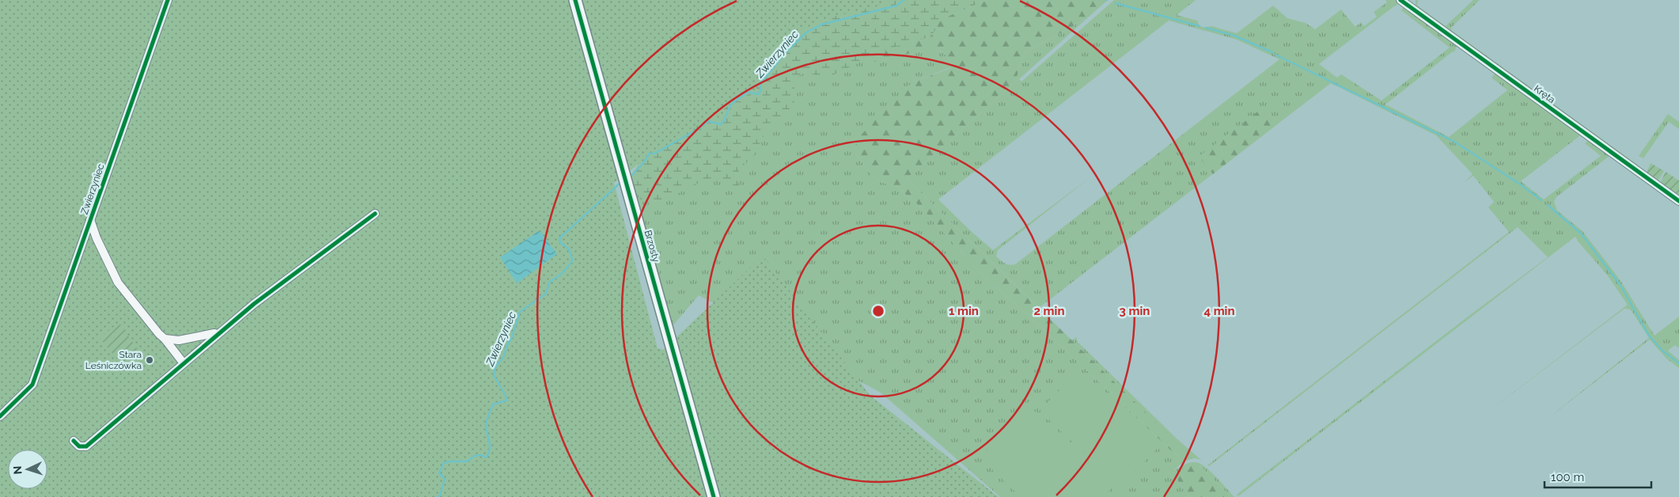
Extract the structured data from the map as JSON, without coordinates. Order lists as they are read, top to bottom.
{
  "streets": {
    "street": ["Kręta", "Zwierzyniec", "Brzosty"]
  },
  "water": ["Zwierzyniec"],
  "places": ["Stara Leśniczówka"],
  "scale_bar": "100 m",
  "north": "left",
  "rings": [
    "1 min",
    "2 min",
    "3 min",
    "4 min"
  ]
}
